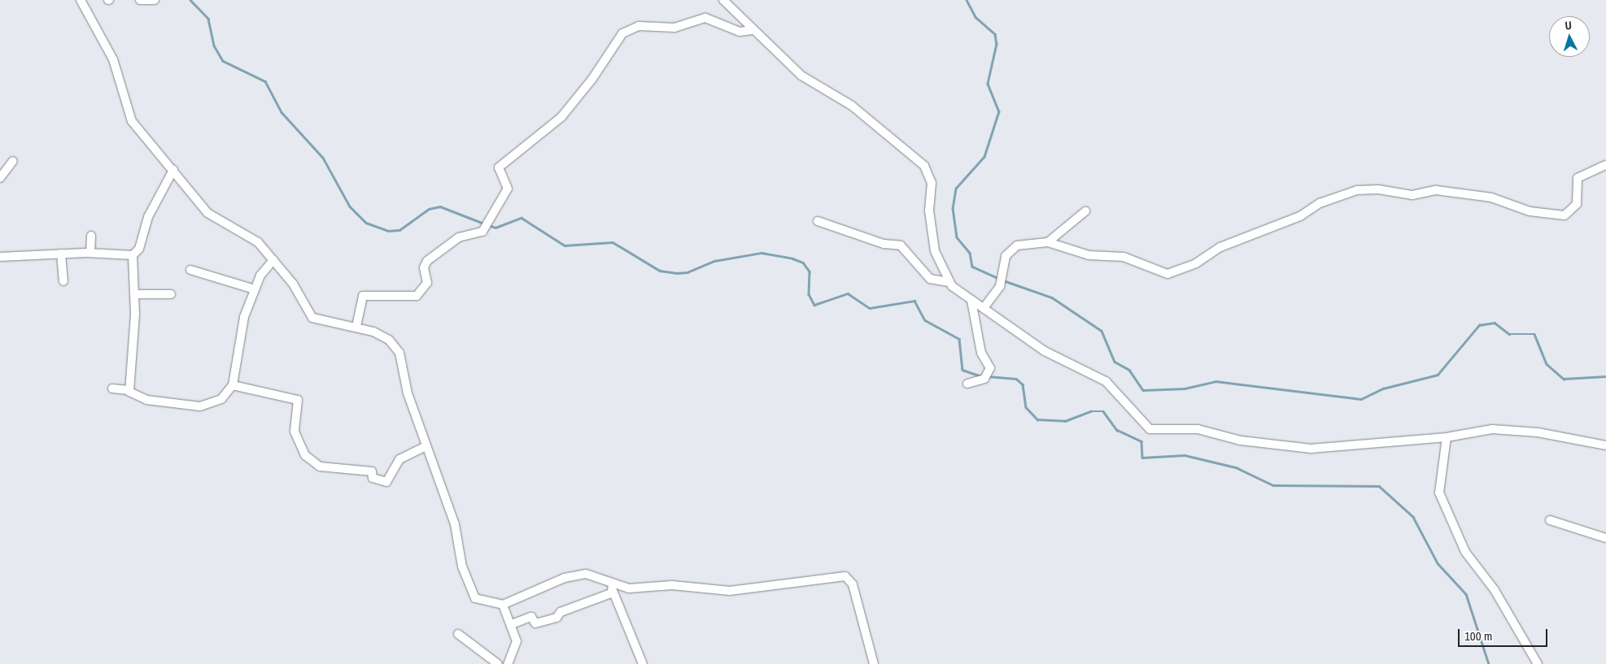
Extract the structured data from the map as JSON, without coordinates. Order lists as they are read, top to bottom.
{
  "scale_bar": "100 m",
  "north": "top"
}
